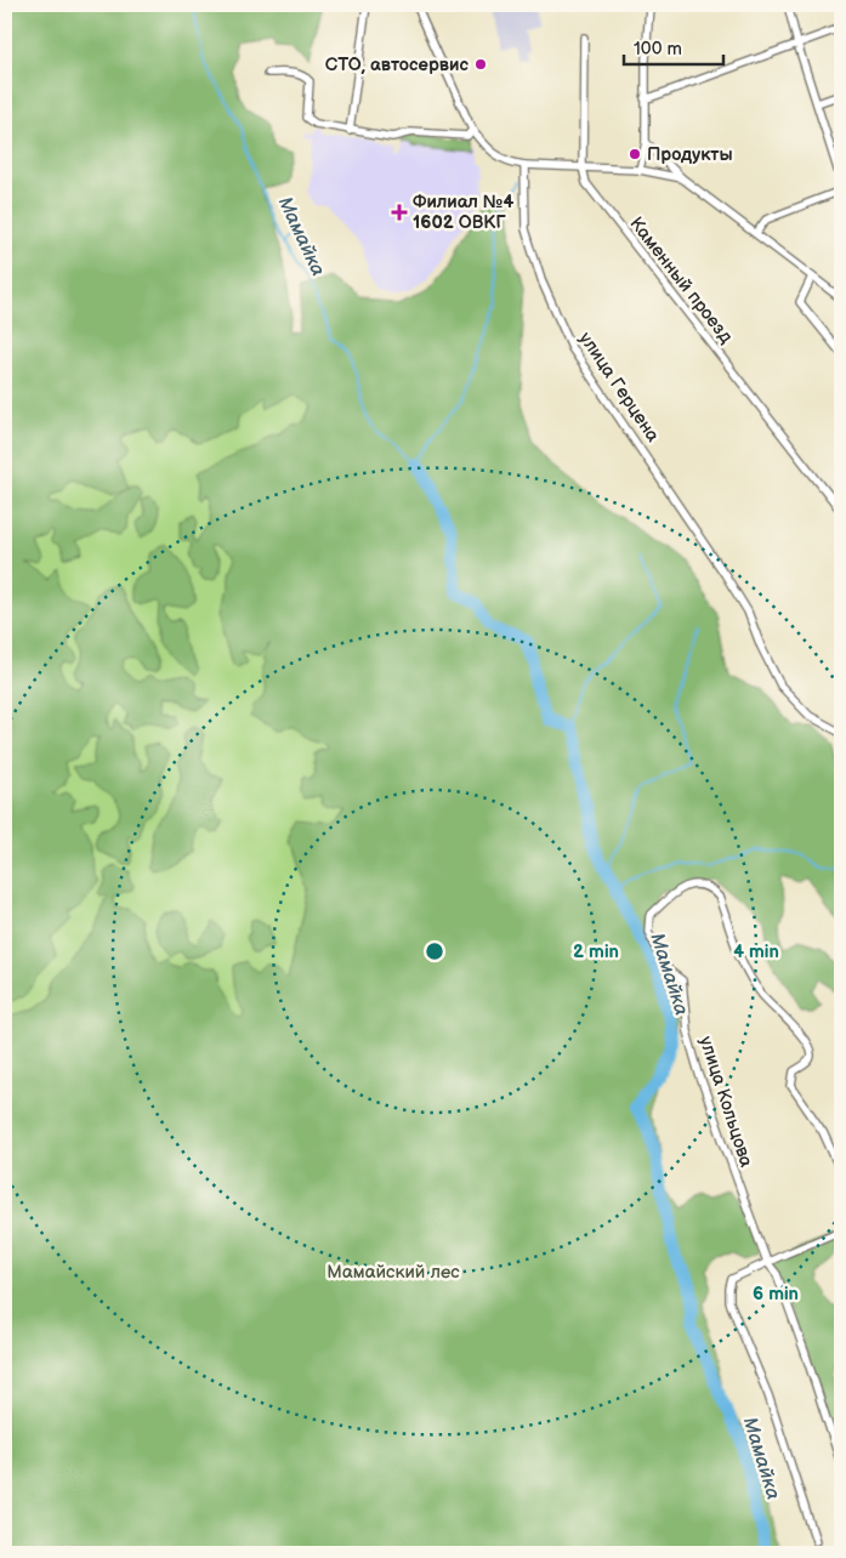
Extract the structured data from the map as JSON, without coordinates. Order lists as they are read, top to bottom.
{
  "streets": {
    "street": ["Каменный проезд", "улица Герцена", "улица Кольцова"]
  },
  "water": ["Мамайка"],
  "parks": ["Мамайский лес"],
  "places": {
    "other": ["СТО, автосервис", "Продукты"],
    "health": ["Филиал №4 1602 ОВКГ"]
  },
  "scale_bar": "100 m",
  "rings": ["2 min", "4 min", "6 min"]
}
